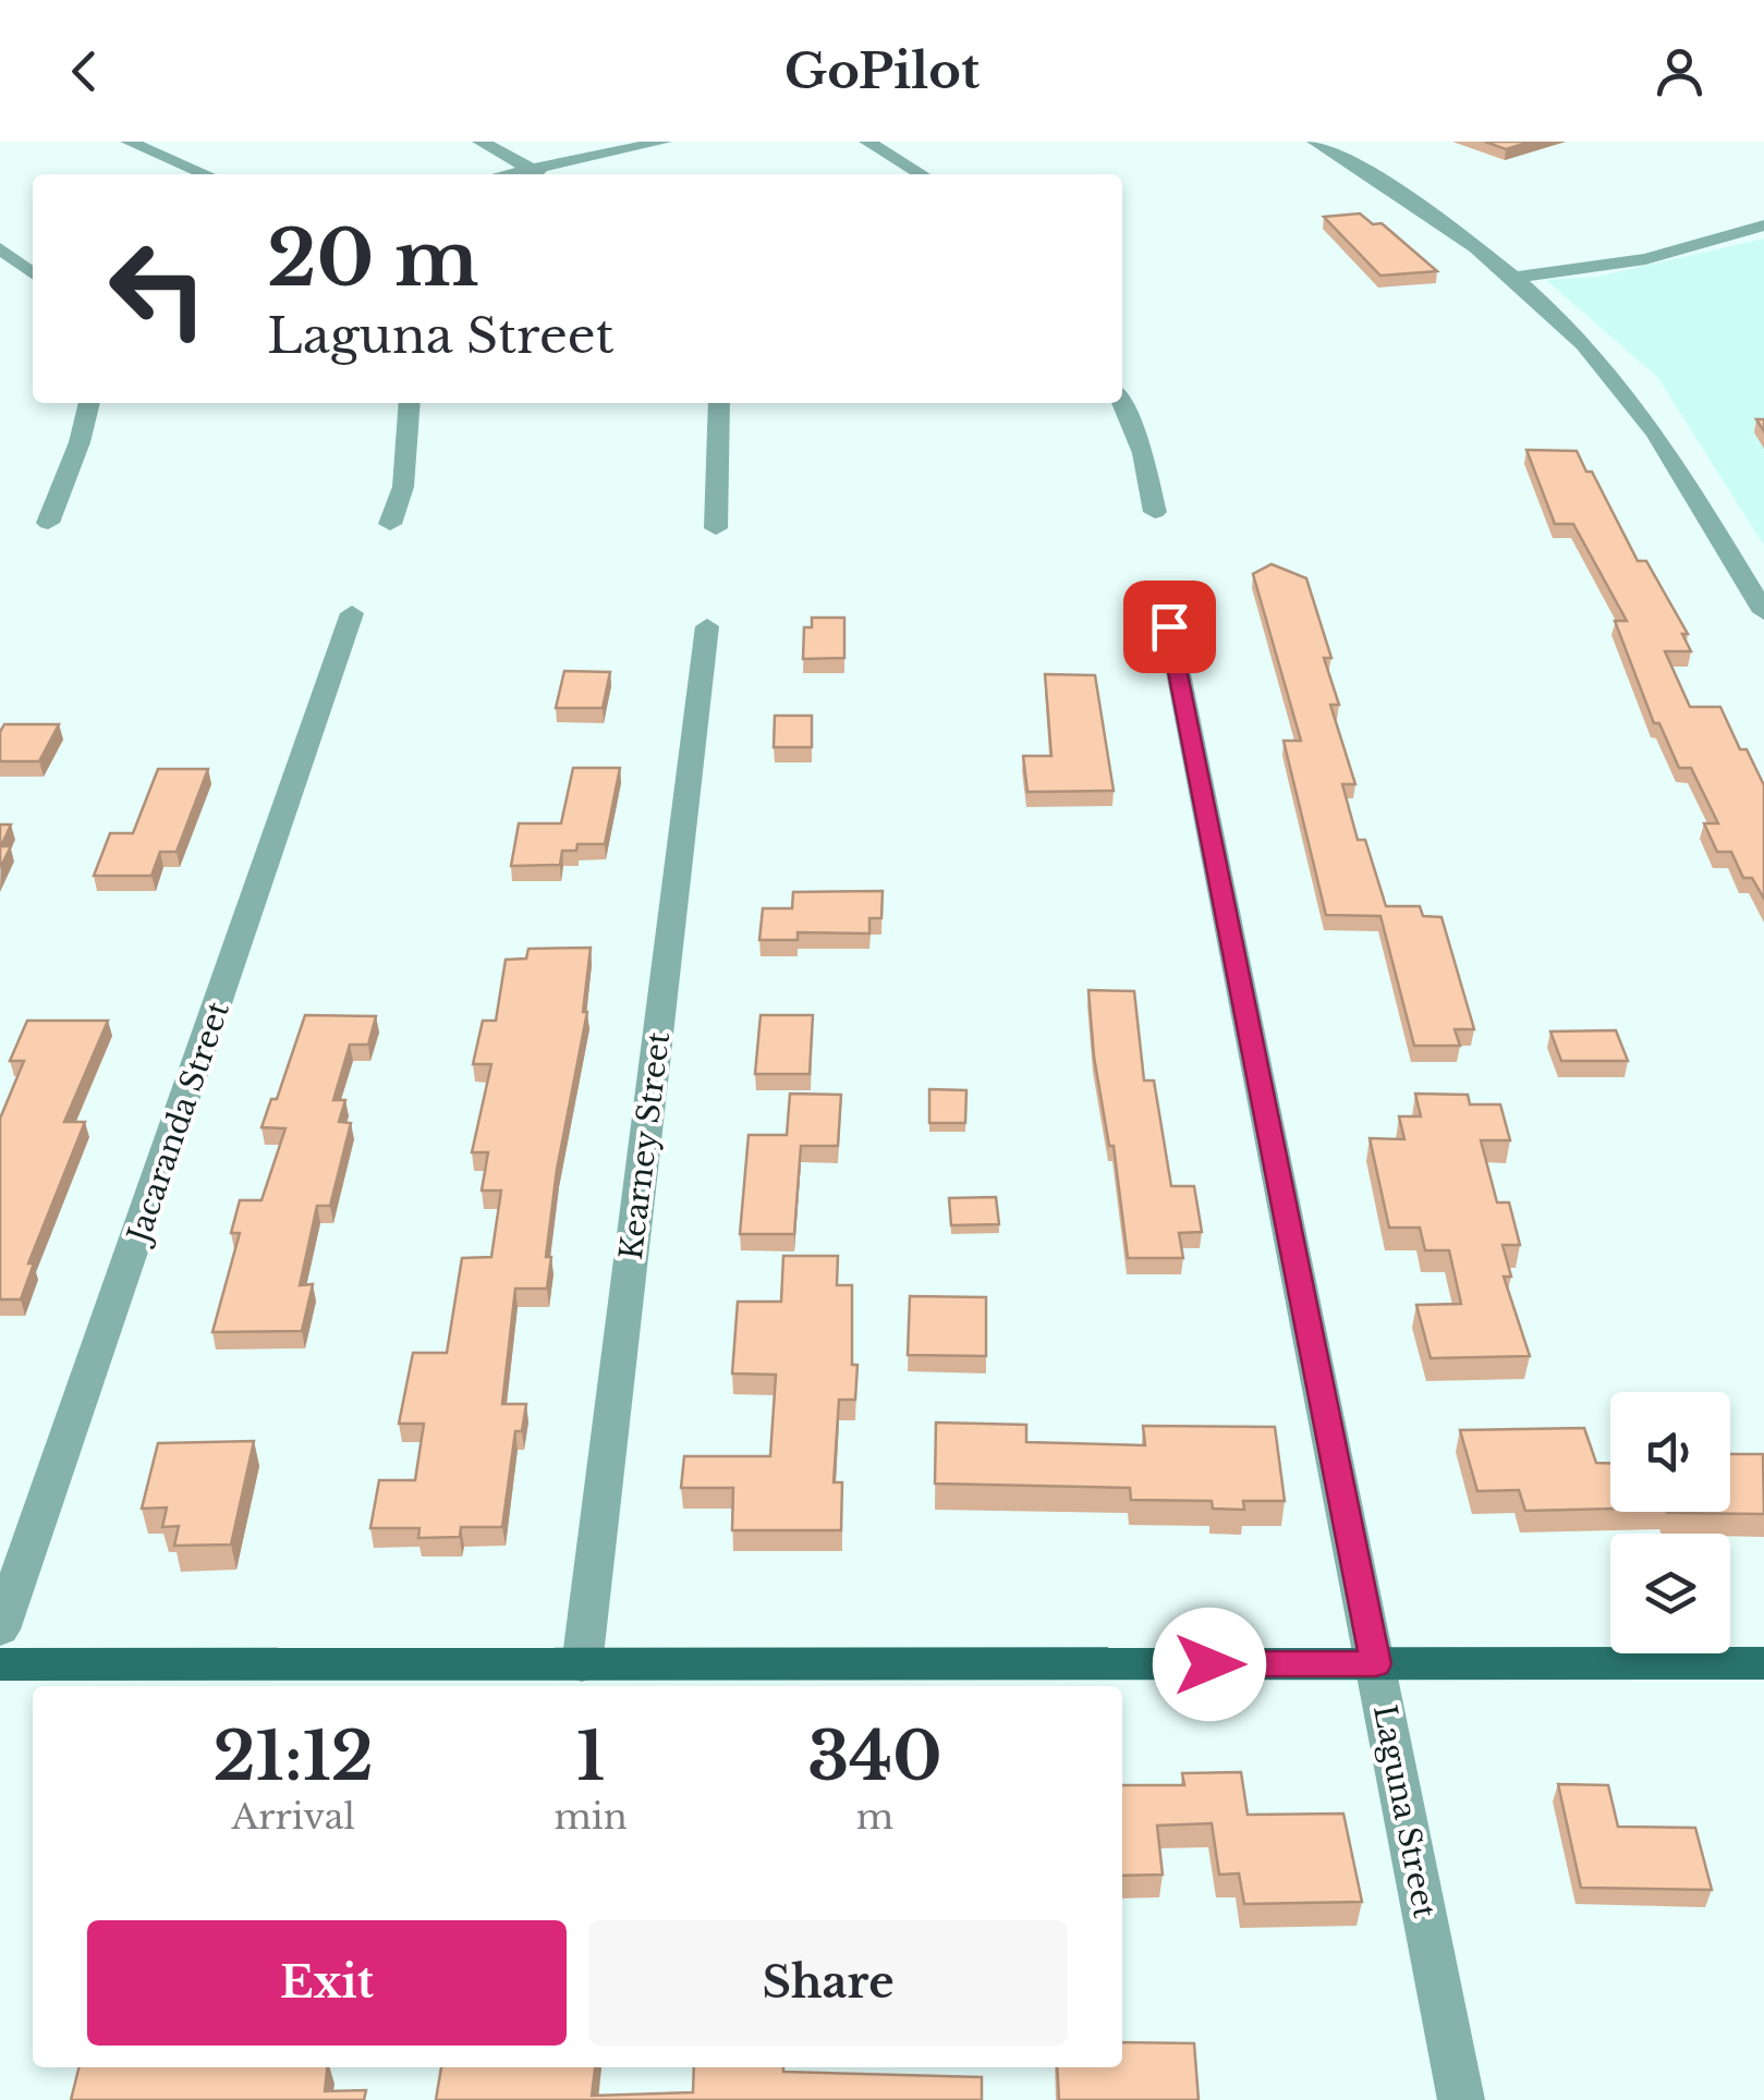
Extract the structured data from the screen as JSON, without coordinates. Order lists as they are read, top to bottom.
{
  "streets": {
    "street": ["Jacaranda Street", "Kearney Street", "Laguna Street"]
  },
  "page": {
    "header": "GoPilot",
    "turn": ["20 m", "Laguna Street"],
    "eta": [
      "21:12",
      "Arrival",
      "1",
      "min",
      "340",
      "m"
    ],
    "buttons": ["Exit", "Share"]
  }
}
